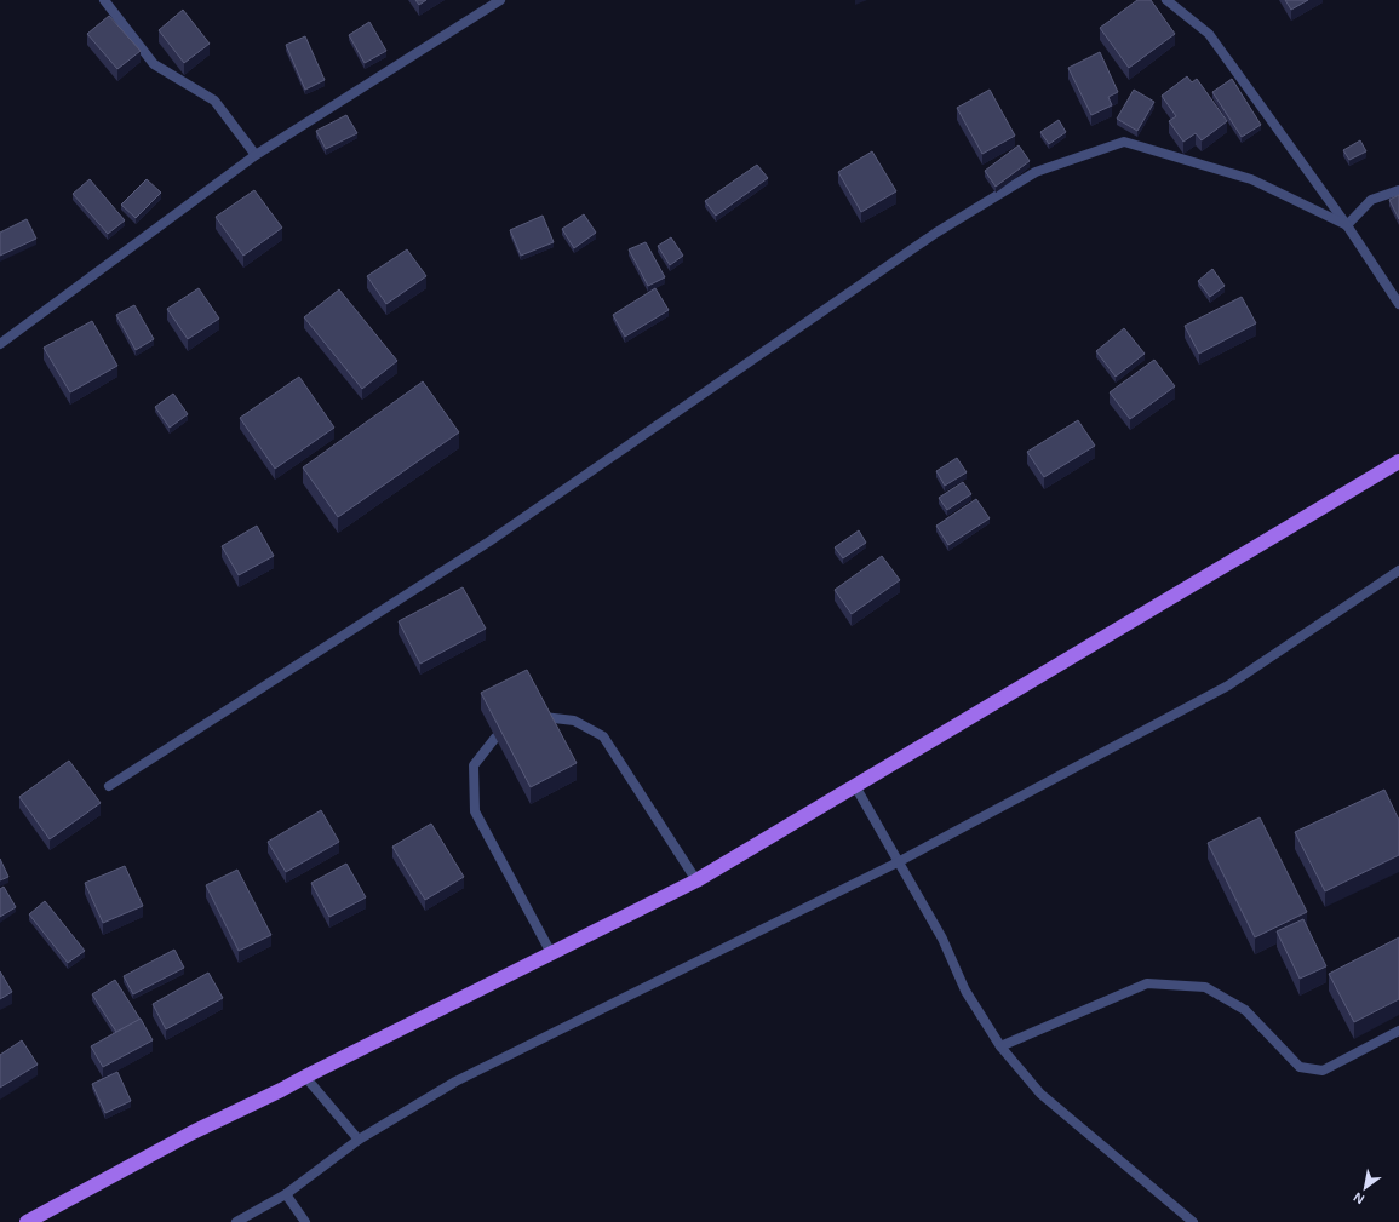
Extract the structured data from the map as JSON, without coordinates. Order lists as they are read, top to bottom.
{
  "north": "bottom left"
}
